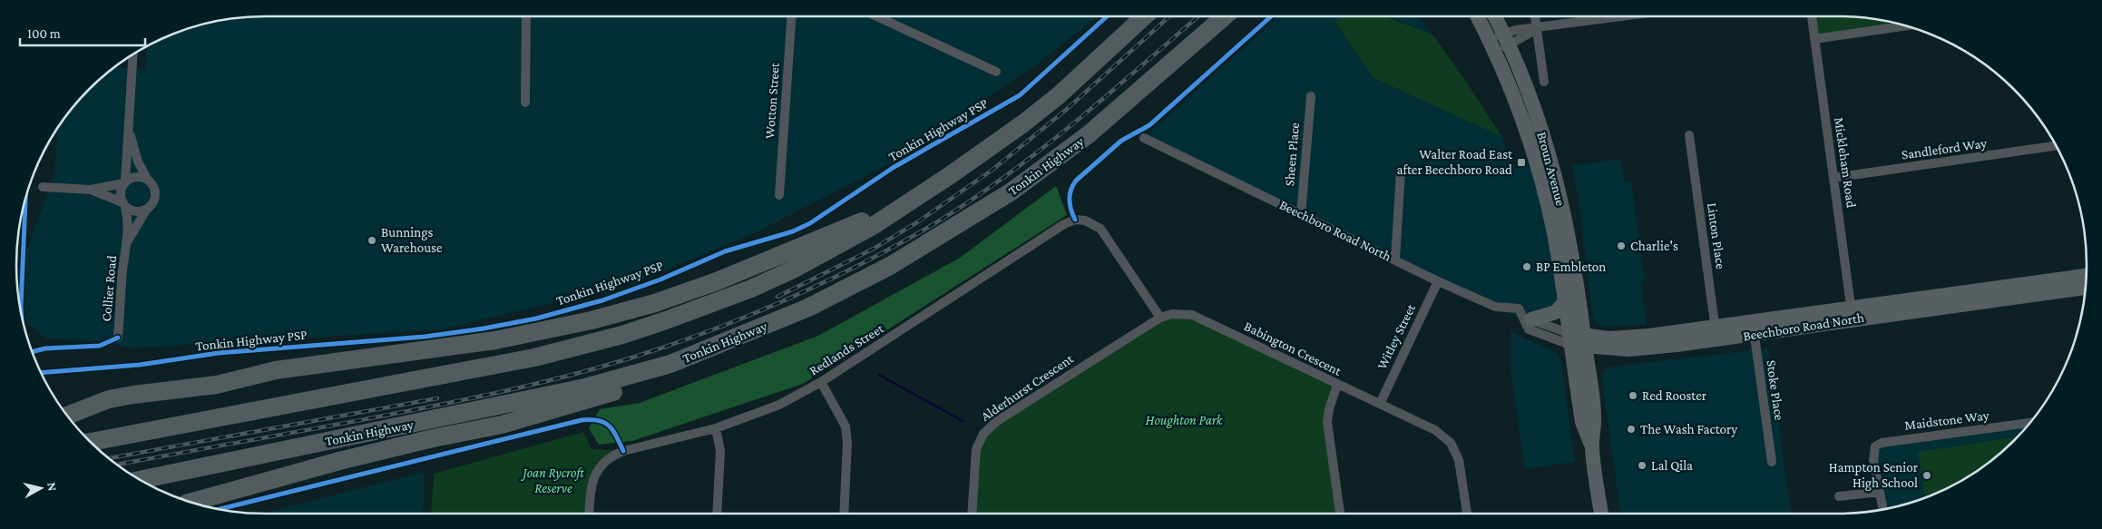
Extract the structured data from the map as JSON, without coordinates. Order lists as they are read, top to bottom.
{
  "streets": {
    "highway": ["Tonkin Highway"],
    "main road": ["Broun Avenue", "Beechboro Road North"],
    "street": [
      "Wotton Street",
      "Sandleford Way",
      "Sheen Place",
      "Mickleham Road",
      "Linton Place",
      "Collier Road",
      "Witley Street",
      "Babington Crescent",
      "Redlands Street",
      "Alderhurst Crescent",
      "Stoke Place",
      "Maidstone Way"
    ],
    "cycle path": ["Tonkin Highway PSP"]
  },
  "crossings": [
    ["Sandleford Way", "Mickleham Road"],
    ["Sheen Place", "Beechboro Road North"],
    ["Mickleham Road", "Beechboro Road North"],
    ["Broun Avenue", "Beechboro Road North"],
    ["Beechboro Road North", "Linton Place"],
    ["Beechboro Road North", "Witley Street"],
    ["Beechboro Road North", "Stoke Place"],
    ["Witley Street", "Babington Crescent"],
    ["Babington Crescent", "Redlands Street"],
    ["Babington Crescent", "Alderhurst Crescent"],
    ["Redlands Street", "Alderhurst Crescent"]
  ],
  "parks": ["Houghton Park", "Joan Rycroft Reserve"],
  "places": {
    "transit": ["Walter Road East after Beechboro Road"],
    "other": [
      "Bunnings Warehouse",
      "Charlie's",
      "BP Embleton",
      "Red Rooster",
      "The Wash Factory",
      "Lal Qila",
      "Hampton Senior High School"
    ]
  },
  "scale_bar": "100 m",
  "north": "right"
}
